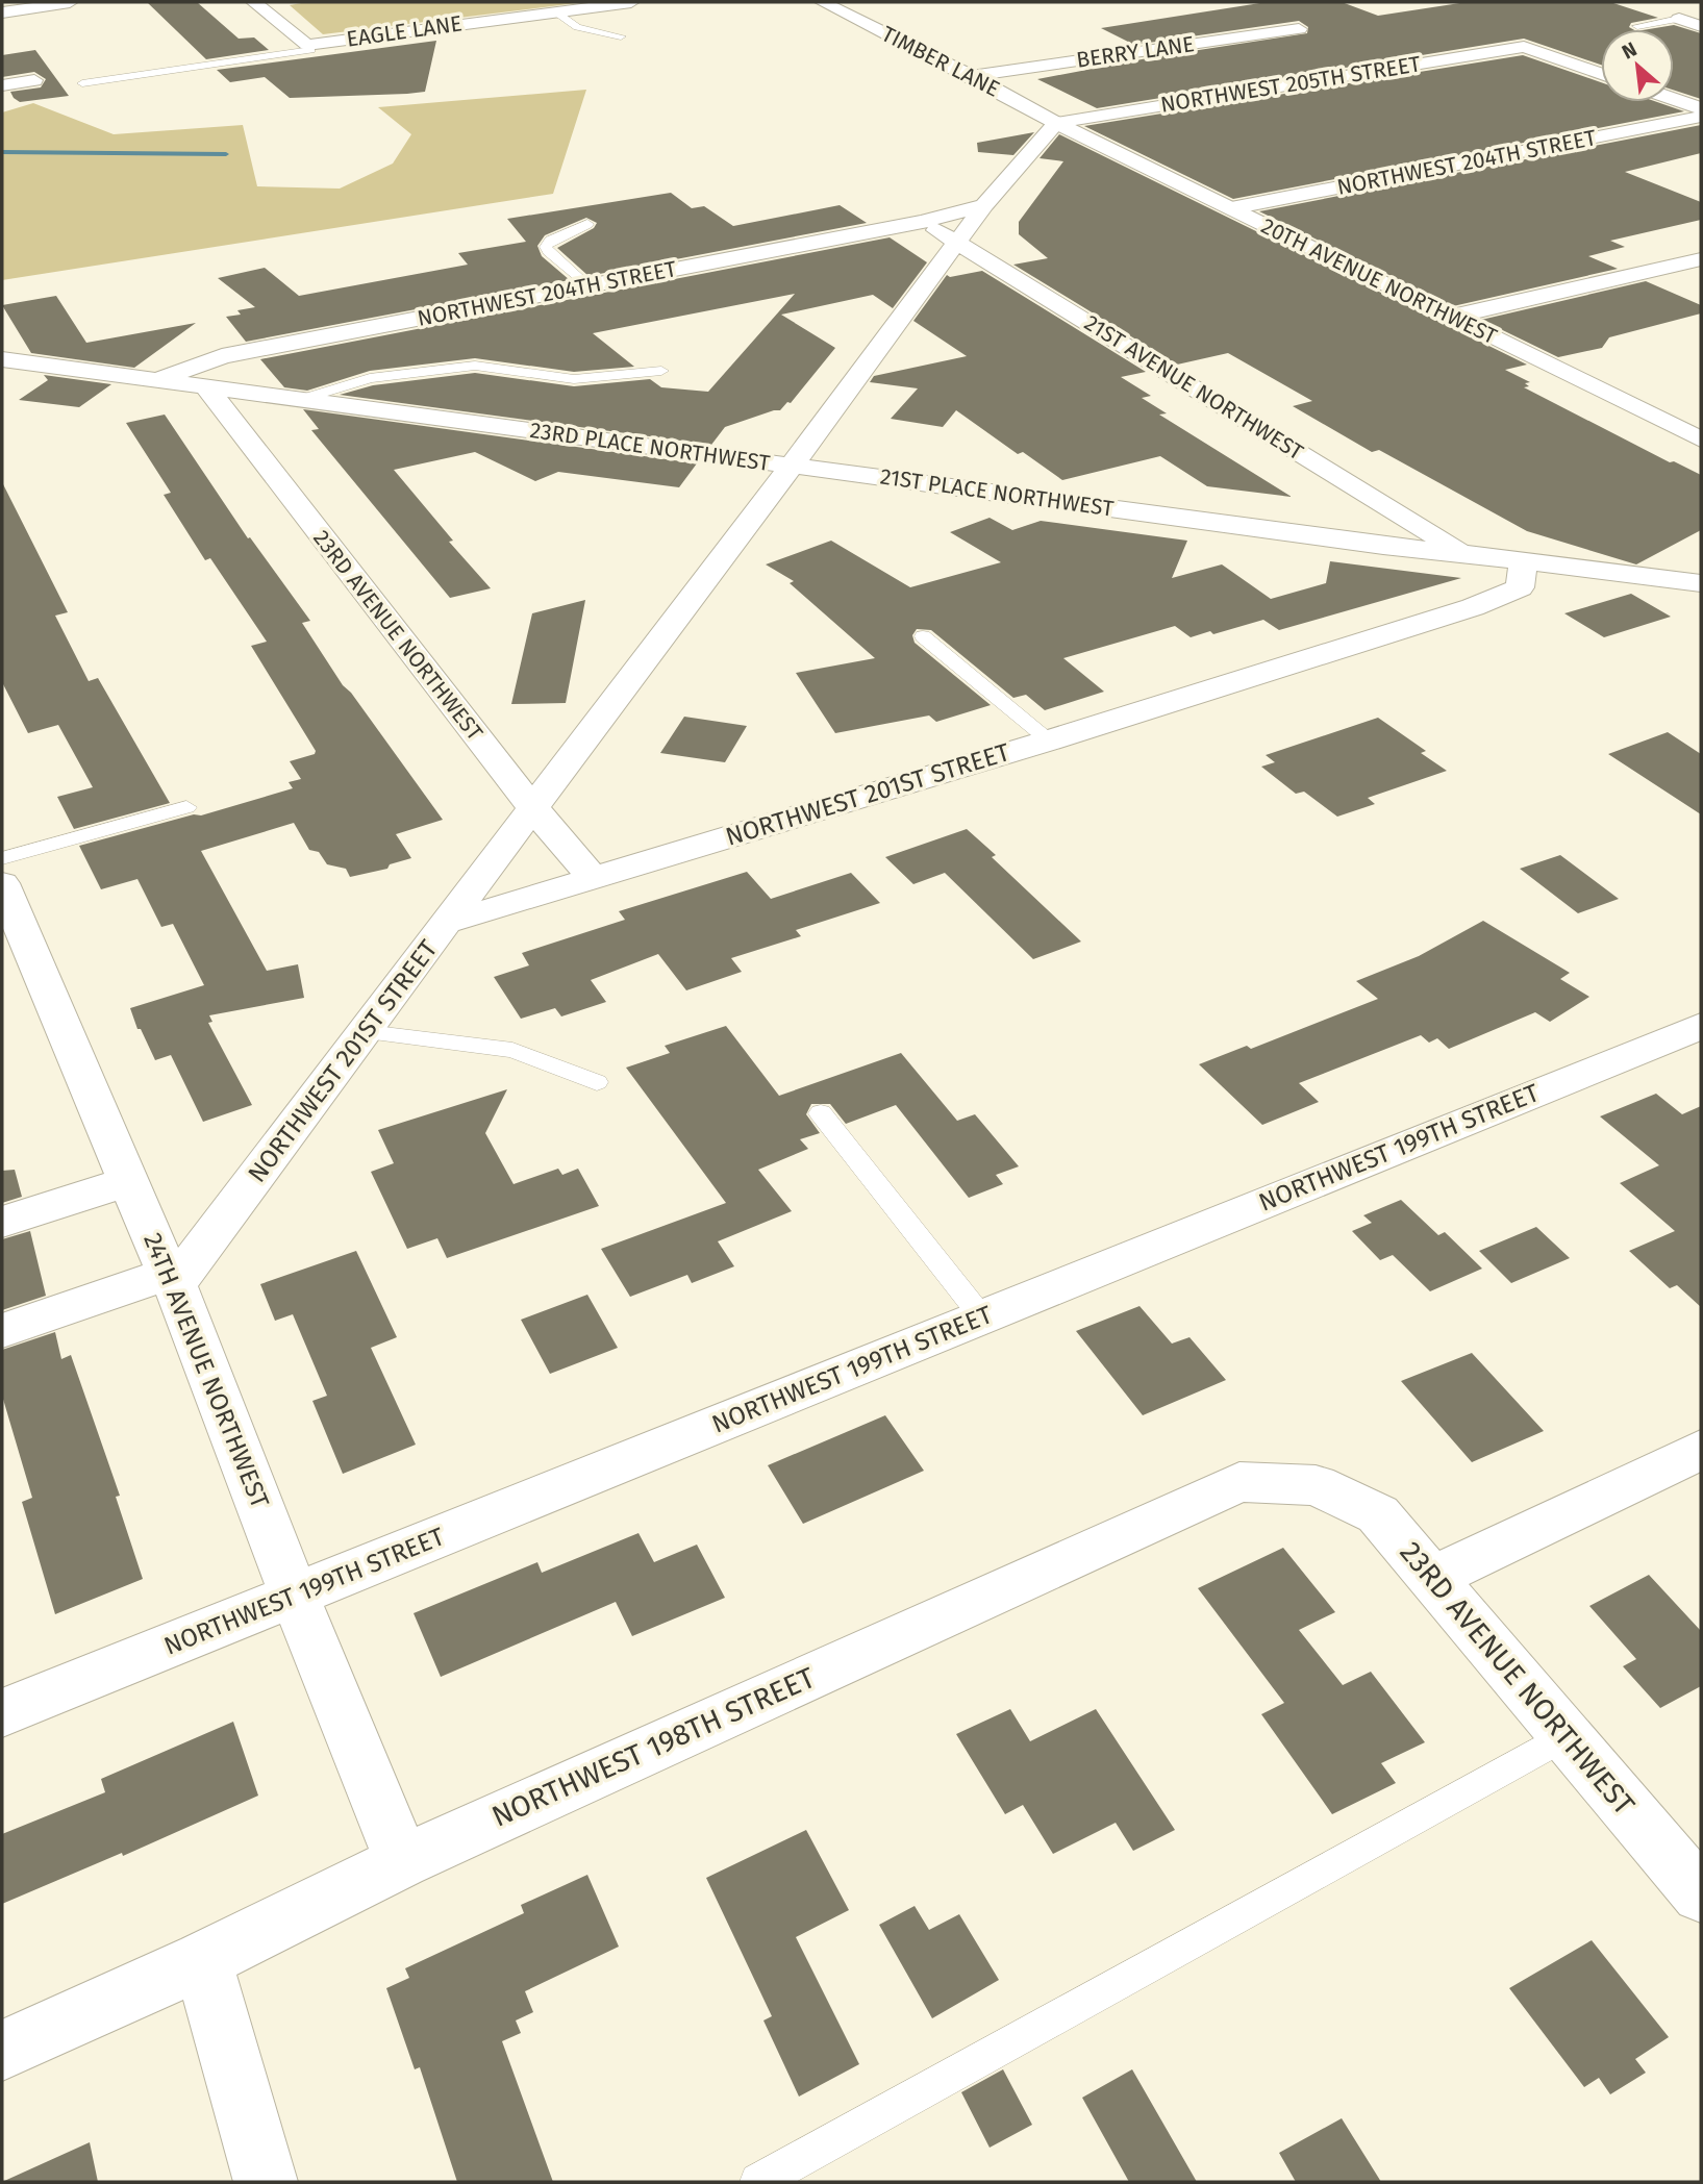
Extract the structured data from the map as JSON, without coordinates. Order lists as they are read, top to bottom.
{
  "streets": {
    "street": [
      "EAGLE LANE",
      "BERRY LANE",
      "TIMBER LANE",
      "NORTHWEST 205TH STREET",
      "NORTHWEST 204TH STREET",
      "20TH AVENUE NORTHWEST",
      "21ST AVENUE NORTHWEST",
      "23RD PLACE NORTHWEST",
      "21ST PLACE NORTHWEST",
      "23RD AVENUE NORTHWEST",
      "NORTHWEST 201ST STREET",
      "NORTHWEST 199TH STREET",
      "24TH AVENUE NORTHWEST",
      "NORTHWEST 198TH STREET"
    ]
  },
  "crossings": [
    ["BERRY LANE", "TIMBER LANE"],
    ["TIMBER LANE", "NORTHWEST 205TH STREET"],
    ["TIMBER LANE", "20TH AVENUE NORTHWEST"],
    ["NORTHWEST 205TH STREET", "20TH AVENUE NORTHWEST"],
    ["NORTHWEST 204TH STREET", "20TH AVENUE NORTHWEST"],
    ["NORTHWEST 204TH STREET", "21ST AVENUE NORTHWEST"],
    ["NORTHWEST 204TH STREET", "23RD PLACE NORTHWEST"],
    ["21ST AVENUE NORTHWEST", "21ST PLACE NORTHWEST"],
    ["23RD PLACE NORTHWEST", "21ST PLACE NORTHWEST"],
    ["23RD PLACE NORTHWEST", "23RD AVENUE NORTHWEST"],
    ["23RD PLACE NORTHWEST", "NORTHWEST 201ST STREET"],
    ["21ST PLACE NORTHWEST", "NORTHWEST 201ST STREET"],
    ["23RD AVENUE NORTHWEST", "NORTHWEST 201ST STREET"],
    ["23RD AVENUE NORTHWEST", "NORTHWEST 198TH STREET"],
    ["NORTHWEST 201ST STREET", "24TH AVENUE NORTHWEST"],
    ["NORTHWEST 199TH STREET", "24TH AVENUE NORTHWEST"],
    ["24TH AVENUE NORTHWEST", "NORTHWEST 198TH STREET"]
  ],
  "north": "top left"
}
